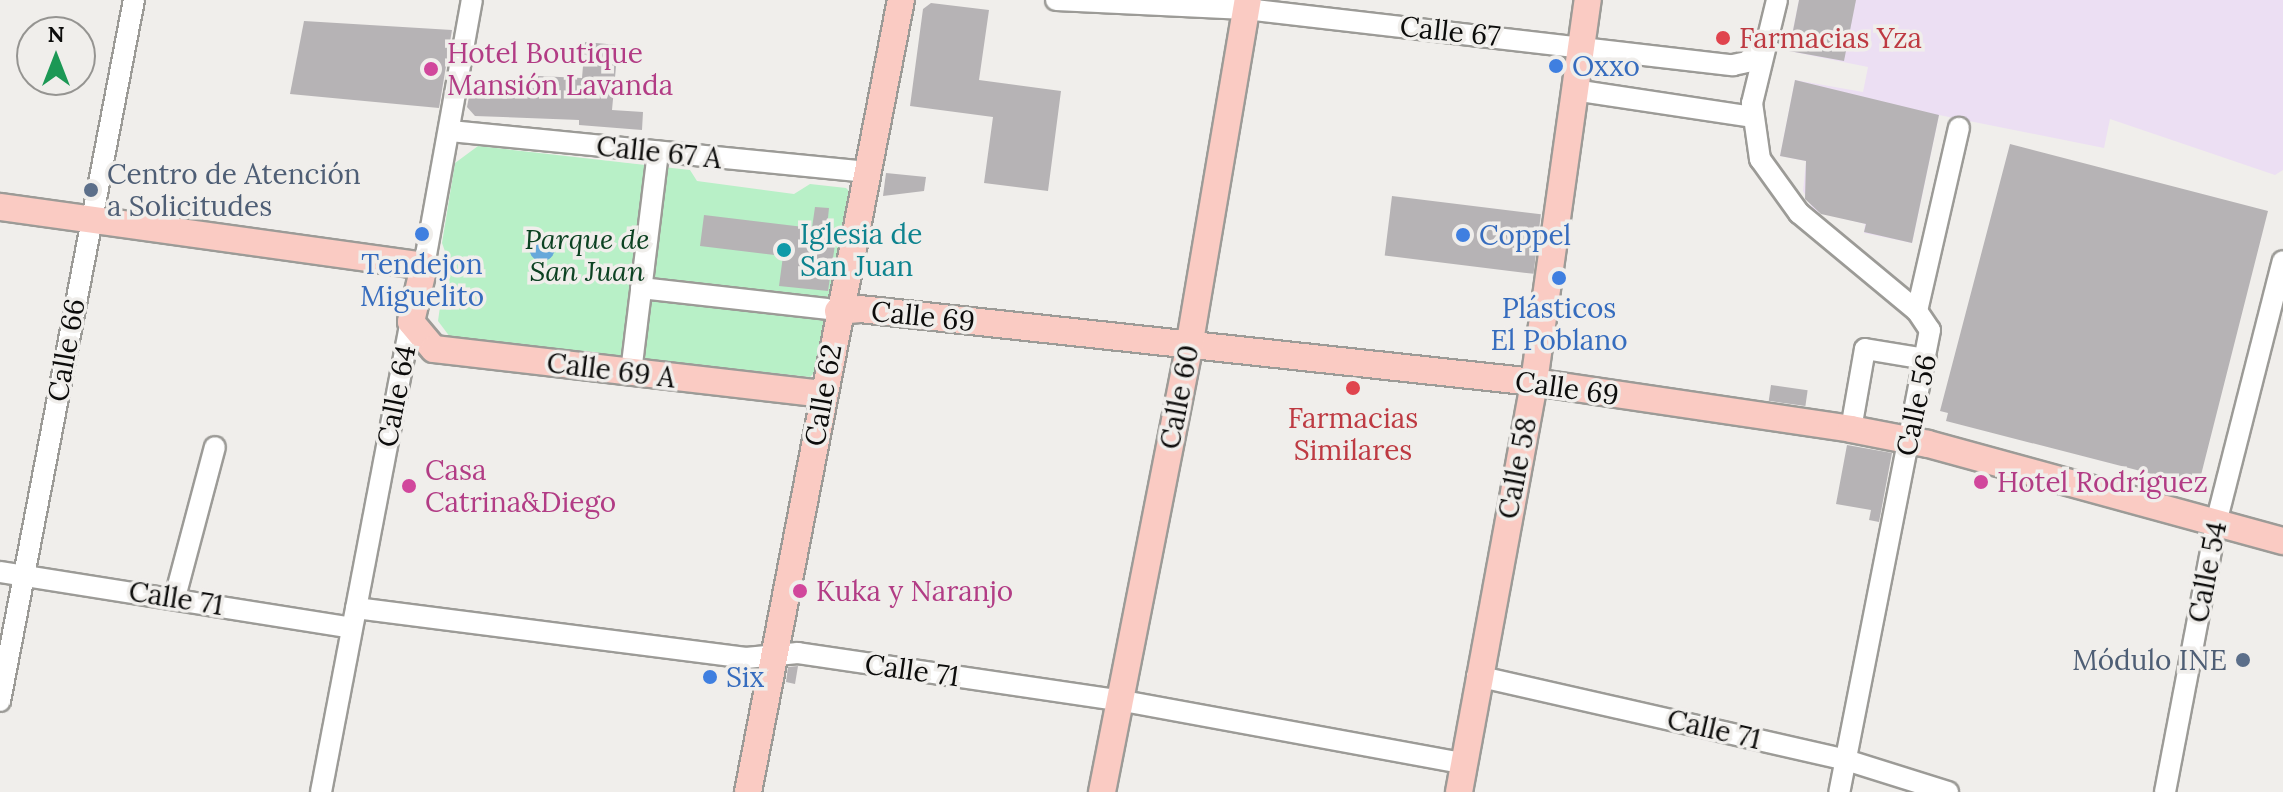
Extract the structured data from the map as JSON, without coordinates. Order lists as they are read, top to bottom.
{
  "streets": {
    "main road": [
      "Calle 69",
      "Calle 69 A",
      "Calle 62",
      "Calle 64",
      "Calle 60",
      "Calle 58"
    ],
    "street": [
      "Calle 67",
      "Calle 67 A",
      "Calle 66",
      "Calle 56",
      "Calle 54",
      "Calle 71"
    ]
  },
  "crossings": [
    ["Calle 67", "Calle 60"],
    ["Calle 67", "Calle 56"],
    ["Calle 67", "Calle 58"],
    ["Calle 67 A", "Calle 62"],
    ["Calle 67 A", "Calle 64"],
    ["Calle 69", "Calle 62"],
    ["Calle 69", "Calle 60"],
    ["Calle 69", "Calle 56"],
    ["Calle 69", "Calle 58"],
    ["Calle 69", "Calle 54"],
    ["Calle 66", "Calle 71"],
    ["Calle 69 A", "Calle 62"],
    ["Calle 69 A", "Calle 64"],
    ["Calle 62", "Calle 71"],
    ["Calle 64", "Calle 71"],
    ["Calle 60", "Calle 71"],
    ["Calle 56", "Calle 71"],
    ["Calle 58", "Calle 71"]
  ],
  "parks": ["Parque de San Juan"],
  "places": [
    "Farmacias Yza",
    "Oxxo",
    "Hotel Boutique Mansión Lavanda",
    "Centro de Atención a Solicitudes",
    "Tendejon Miguelito",
    "Coppel",
    "Iglesia de San Juan",
    "Plásticos El Poblano",
    "Farmacias Similares",
    "Hotel Rodríguez",
    "Casa Catrina&Diego",
    "Kuka y Naranjo",
    "Módulo INE",
    "Six"
  ],
  "north": "top"
}
